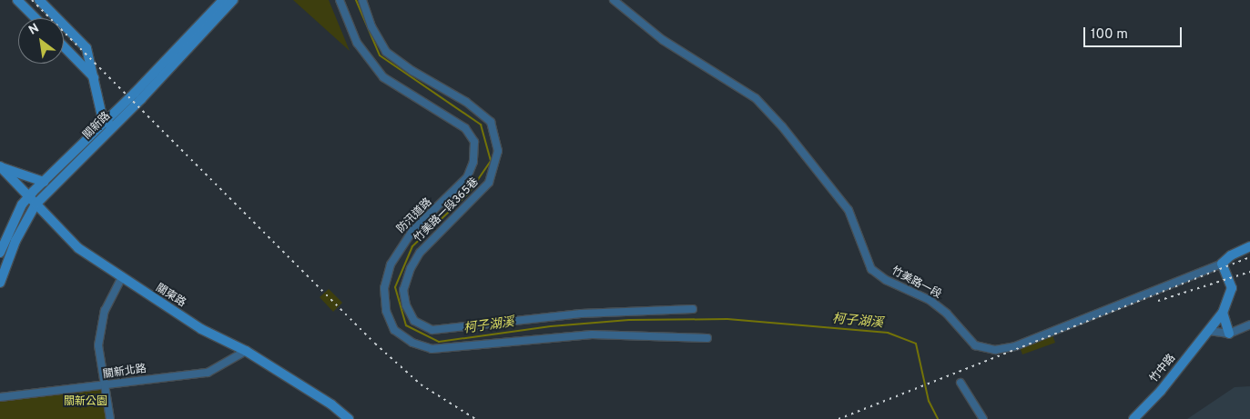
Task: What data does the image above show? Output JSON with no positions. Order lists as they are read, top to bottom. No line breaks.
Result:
{"streets":{"street":["關新路","竹美路一段365巷","防汛道路","竹美路一段","關東路","竹中路","關新北路"]},"crossings":[["關新路","關東路"],["竹美路一段","竹中路"],["關東路","關新北路"]],"water":["柯子湖溪"],"parks":["關新公園"],"scale_bar":"100 m","north":"top left"}
